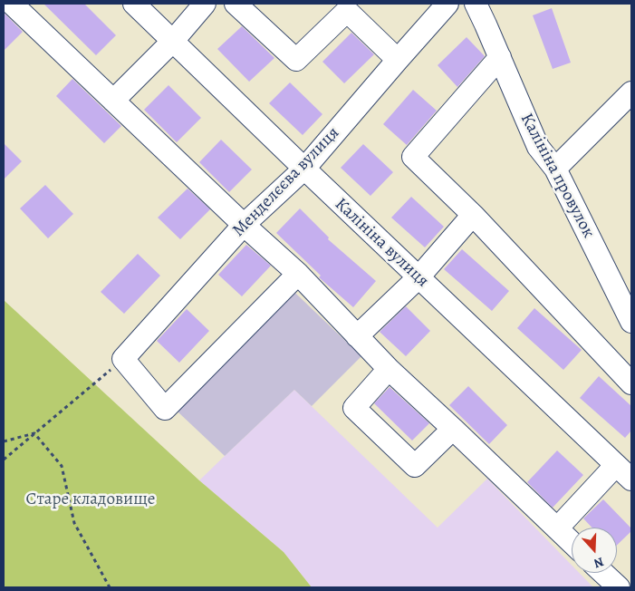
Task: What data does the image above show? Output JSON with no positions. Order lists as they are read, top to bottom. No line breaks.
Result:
{"streets":{"street":["Калініна провулок","Менделєєва вулиця","Калініна вулиця"]},"crossings":[["Менделєєва вулиця","Калініна вулиця"]],"parks":["Старе кладовище"],"north":"bottom"}
